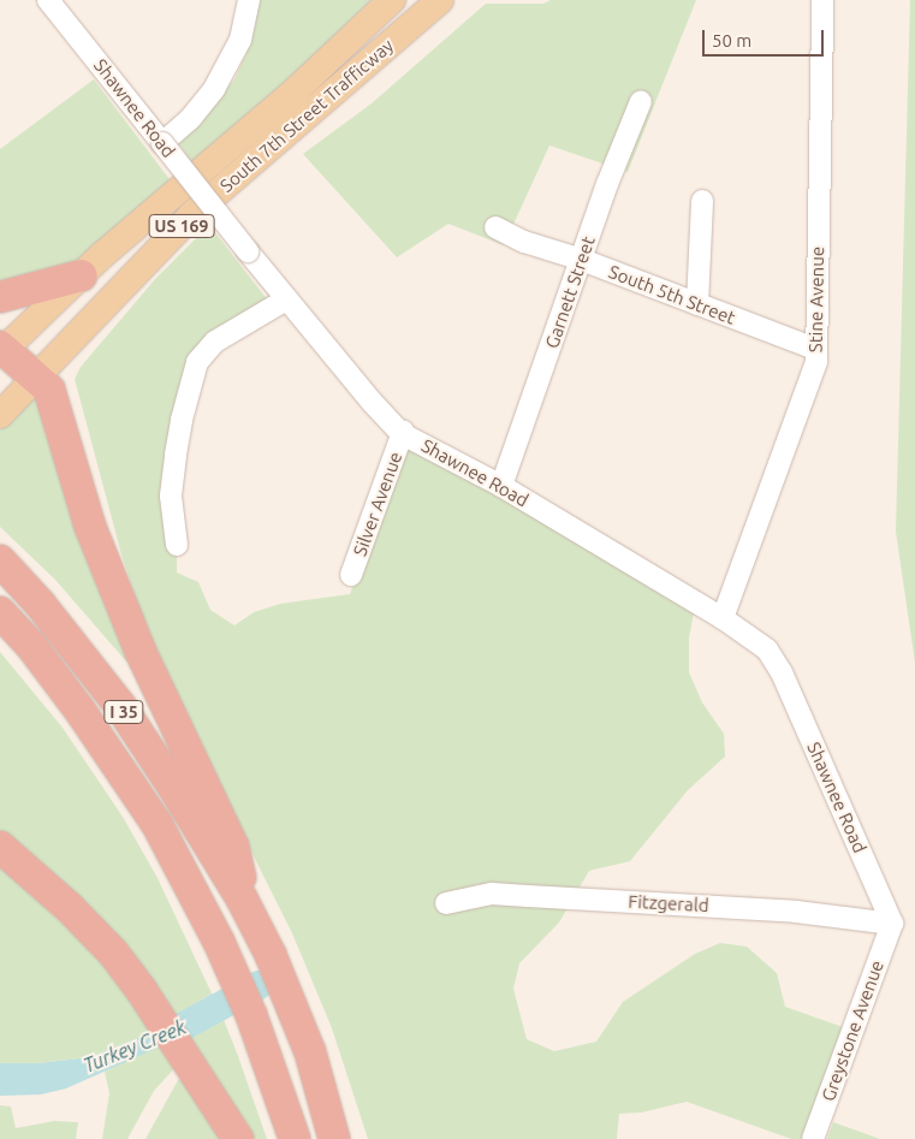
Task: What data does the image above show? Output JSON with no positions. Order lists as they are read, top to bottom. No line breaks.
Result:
{"streets":{"highway":["I 35"],"main road":["South 7th Street Trafficway","US 169"],"street":["Shawnee Road","Garnett Street","South 5th Street","Stine Avenue","Silver Avenue","Fitzgerald","Greystone Avenue"]},"crossings":[["Shawnee Road","Garnett Street"],["Shawnee Road","Stine Avenue"],["Shawnee Road","Silver Avenue"],["Shawnee Road","Fitzgerald"],["Shawnee Road","Greystone Avenue"],["Garnett Street","South 5th Street"],["South 5th Street","Stine Avenue"],["Fitzgerald","Greystone Avenue"]],"water":["Turkey Creek"],"scale_bar":"50 m"}
